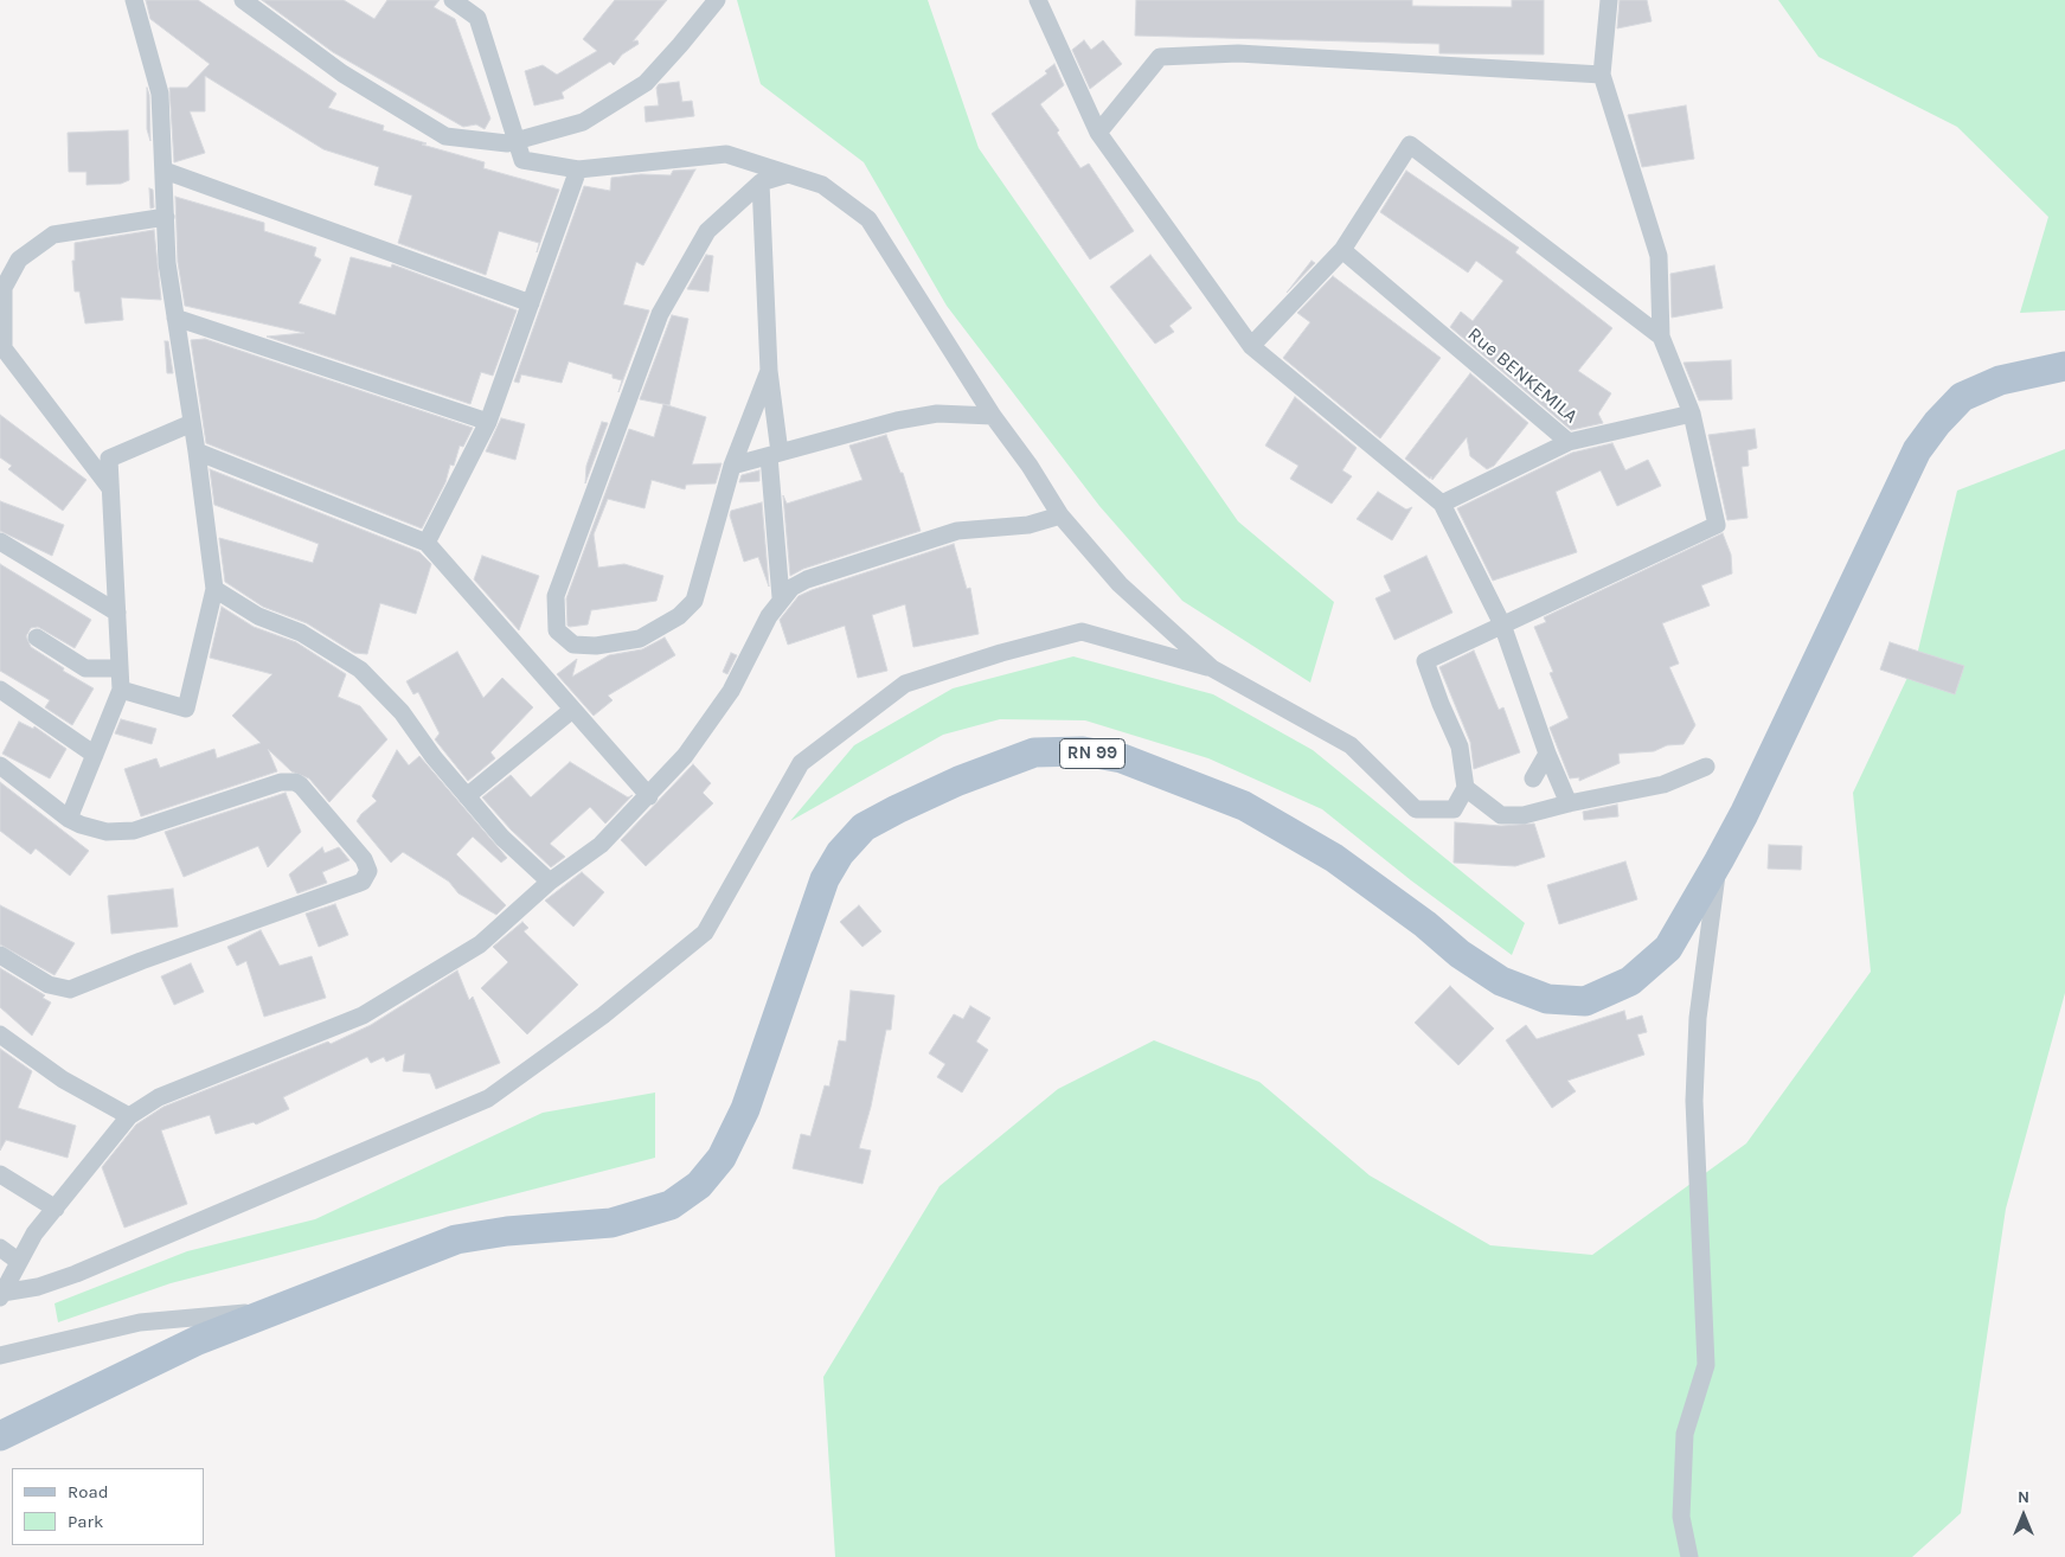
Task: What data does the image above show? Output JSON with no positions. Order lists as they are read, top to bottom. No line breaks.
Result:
{"streets":{"main road":["RN 99"],"street":["Rue BENKEMILA"]},"legend":["Road","Park"],"north":"top"}
